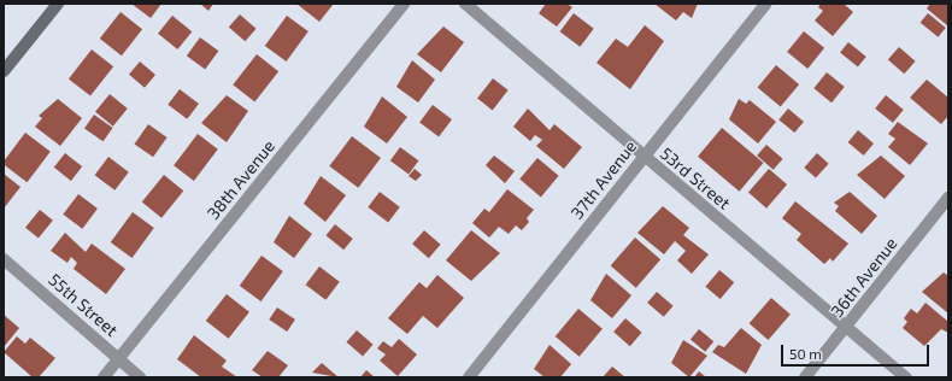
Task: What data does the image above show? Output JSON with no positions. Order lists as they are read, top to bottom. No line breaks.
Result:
{"streets":{"street":["53rd Street","38th Avenue","37th Avenue","36th Avenue","55th Street"]},"crossings":[["53rd Street","37th Avenue"],["53rd Street","36th Avenue"],["38th Avenue","55th Street"]],"scale_bar":"50 m"}
